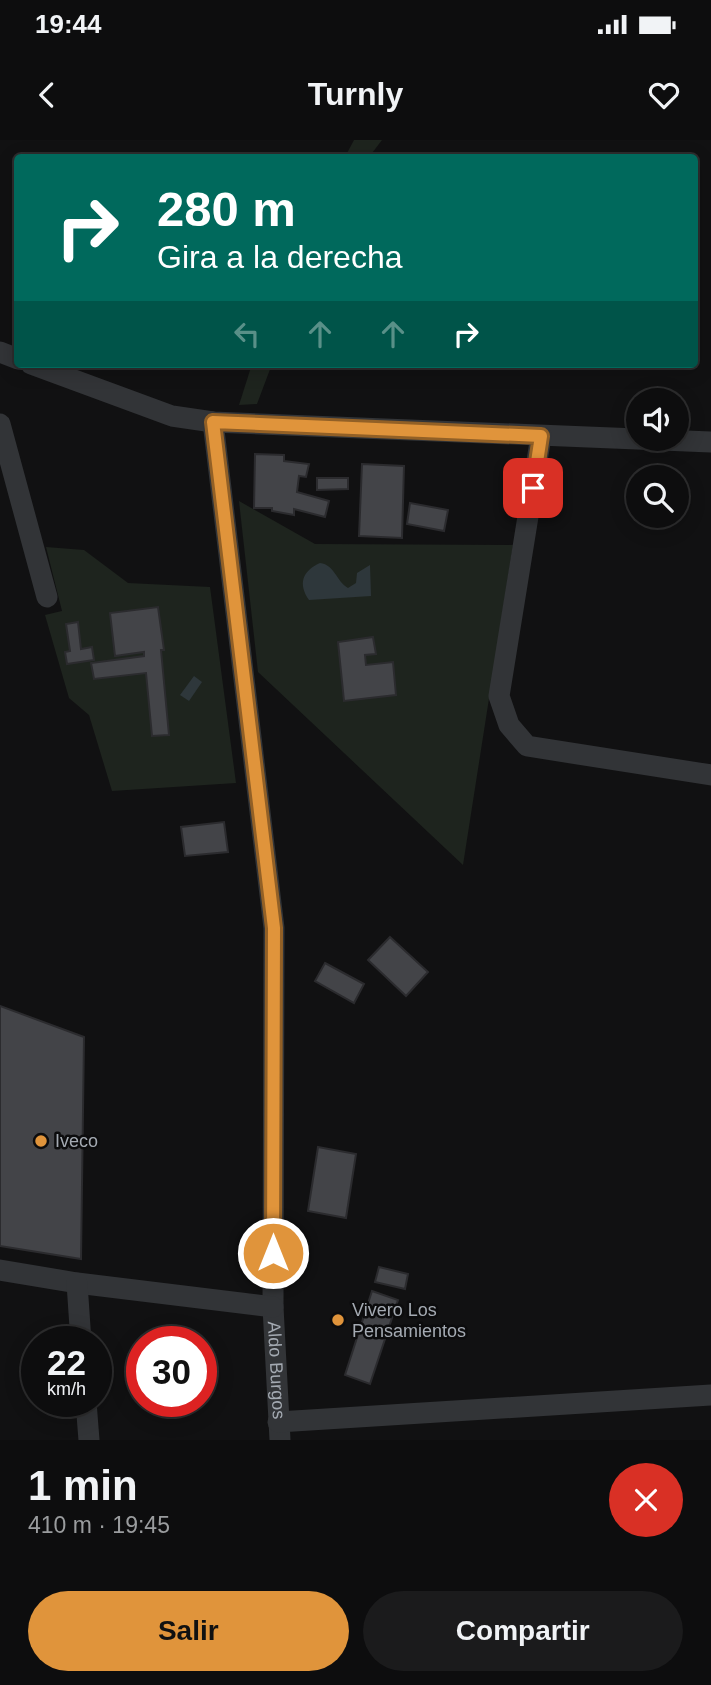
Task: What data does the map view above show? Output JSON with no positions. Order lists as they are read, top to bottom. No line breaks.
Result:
{"streets":{"street":["Aldo Burgos"]},"places":["Iveco","Vivero Los Pensamientos"],"page":{"status":"19:44","header":"Turnly","turn":["280 m","Gira a la derecha"],"speed":"22 km/h","limit":"30","heading":["1 min","410 m · 19:45"],"buttons":["Salir","Compartir"]}}
